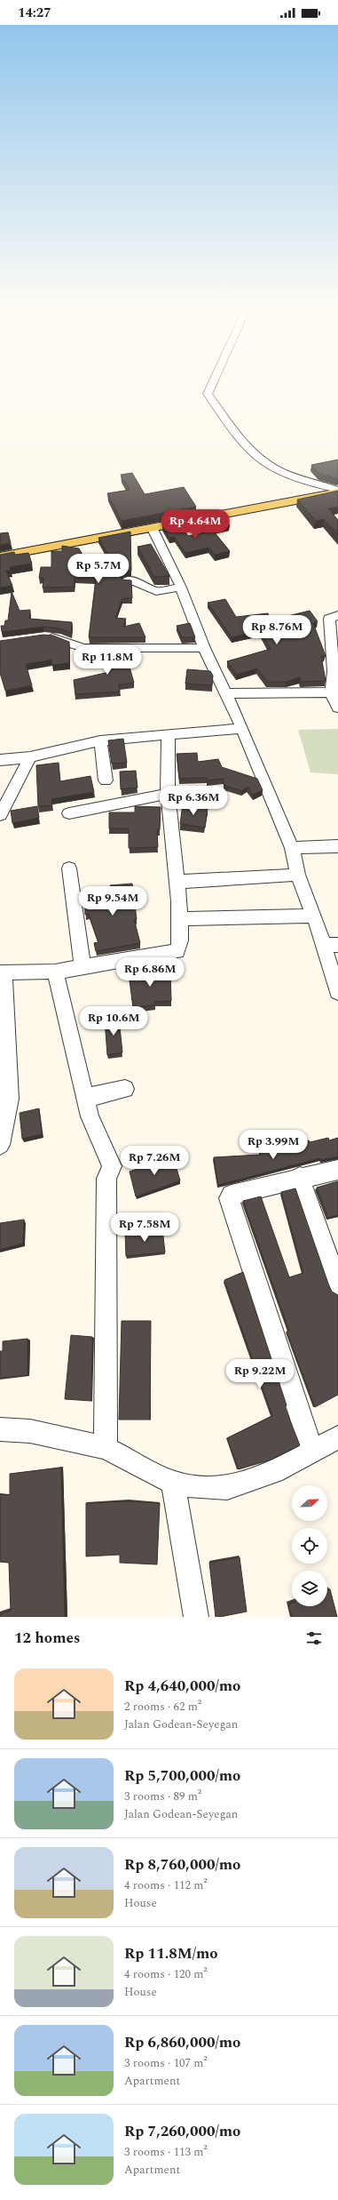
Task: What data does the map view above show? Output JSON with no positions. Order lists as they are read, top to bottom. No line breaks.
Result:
{"north":"right","page":{"status":"14:27","price":["Rp 4.64M","Rp 5.7M","Rp 8.76M","Rp 11.8M","Rp 6.36M","Rp 9.54M","Rp 6.86M","Rp 10.6M","Rp 3.99M","Rp 7.26M","Rp 7.58M","Rp 9.22M"],"heading":"12 homes","list":[{"name":"Rp 4,640,000/mo","note":"2 rooms · 62 m² · Jalan Godean-Seyegan"},{"name":"Rp 5,700,000/mo","note":"3 rooms · 89 m² · Jalan Godean-Seyegan"},{"name":"Rp 8,760,000/mo","note":"4 rooms · 112 m² · House"},{"name":"Rp 11.8M/mo","note":"4 rooms · 120 m² · House"},{"name":"Rp 6,860,000/mo","note":"3 rooms · 107 m² · Apartment"},{"name":"Rp 7,260,000/mo","note":"3 rooms · 113 m² · Apartment"}]}}
